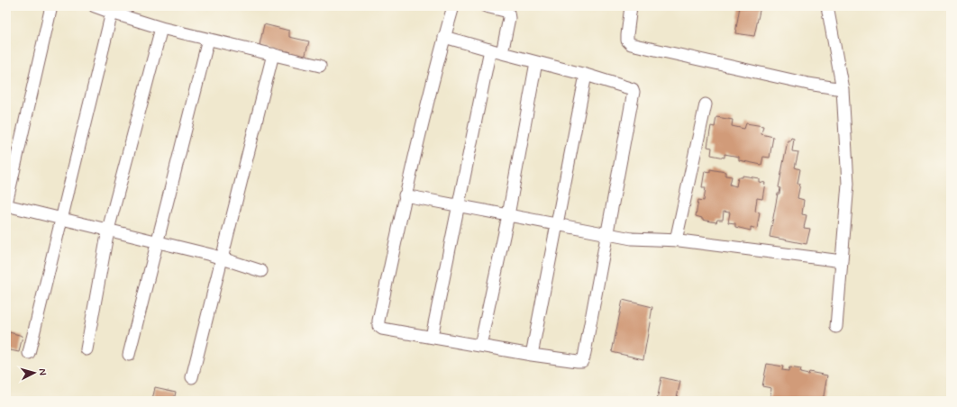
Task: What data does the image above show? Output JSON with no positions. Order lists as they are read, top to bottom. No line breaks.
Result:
{"north":"right"}
